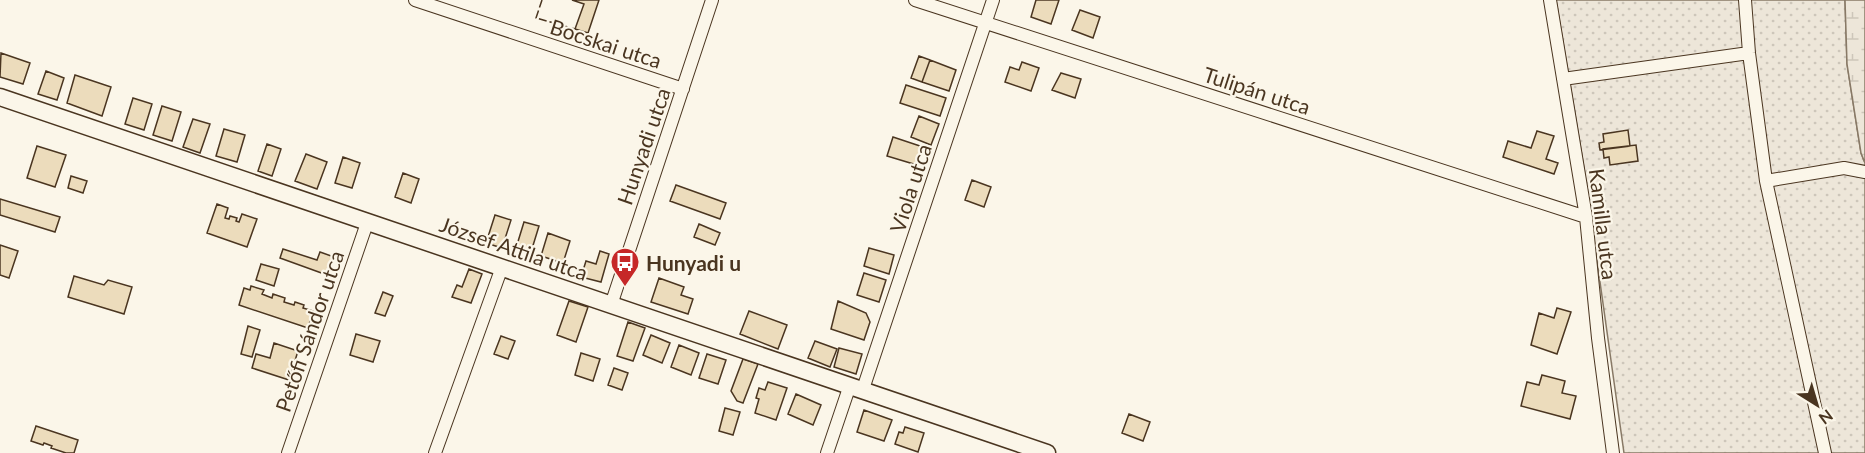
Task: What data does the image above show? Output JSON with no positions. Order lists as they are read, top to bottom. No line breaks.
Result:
{"streets":{"street":["Bocskai utca","Tulipán utca","Hunyadi utca","Viola utca","Kamilla utca","József Attila utca","Petőfi Sándor utca"]},"crossings":[["Bocskai utca","Hunyadi utca"],["Tulipán utca","Viola utca"],["Tulipán utca","Kamilla utca"],["Hunyadi utca","József Attila utca"],["Viola utca","József Attila utca"],["József Attila utca","Petőfi Sándor utca"]],"places":{"bus stop":["Hunyadi u"]},"north":"bottom right"}
